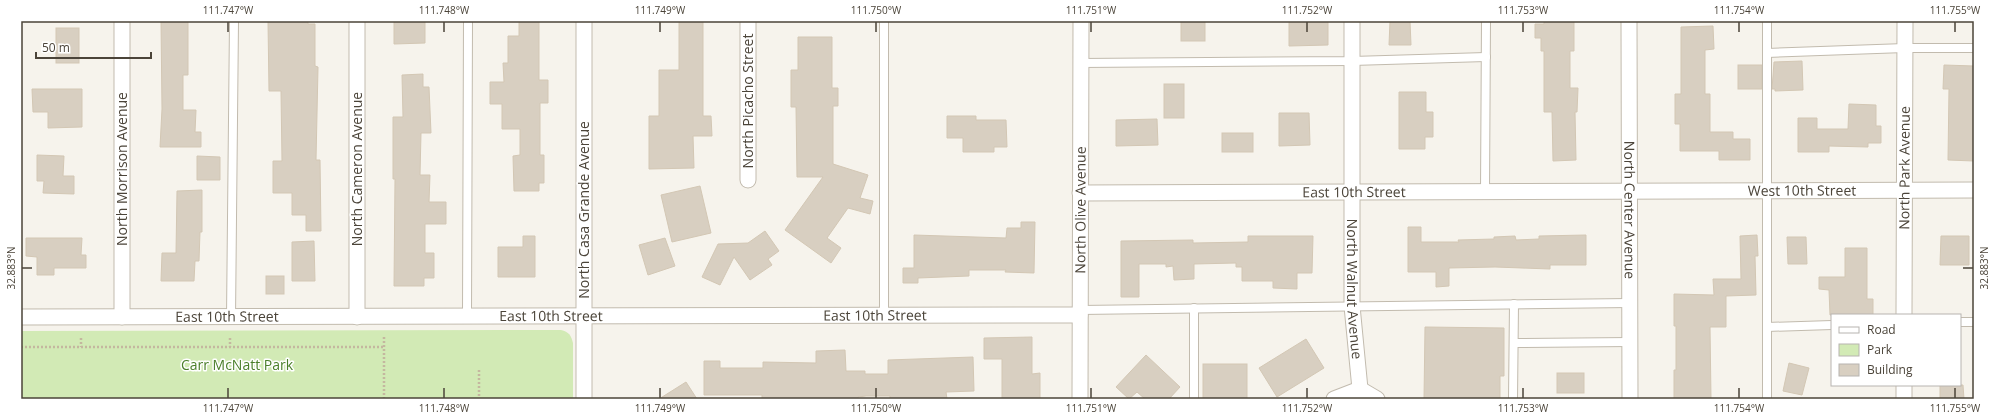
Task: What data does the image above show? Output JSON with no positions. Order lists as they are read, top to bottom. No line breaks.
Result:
{"streets":{"street":["North Picacho Street","North Park Avenue","North Morrison Avenue","North Cameron Avenue","West 10th Street","East 10th Street","North Casa Grande Avenue","North Olive Avenue","North Center Avenue","North Walnut Avenue"]},"crossings":[["North Park Avenue","West 10th Street"],["North Morrison Avenue","East 10th Street"],["North Cameron Avenue","East 10th Street"],["West 10th Street","East 10th Street"],["West 10th Street","North Center Avenue"],["East 10th Street","North Casa Grande Avenue"],["East 10th Street","North Olive Avenue"],["East 10th Street","North Center Avenue"],["East 10th Street","North Walnut Avenue"]],"parks":["Carr McNatt Park"],"legend":["Road","Park","Building"],"scale_bar":"50 m","coordinates":["111.747°W","111.748°W","111.749°W","111.750°W","111.751°W","111.752°W","111.753°W","111.754°W","111.755°W","32.883°N"]}
